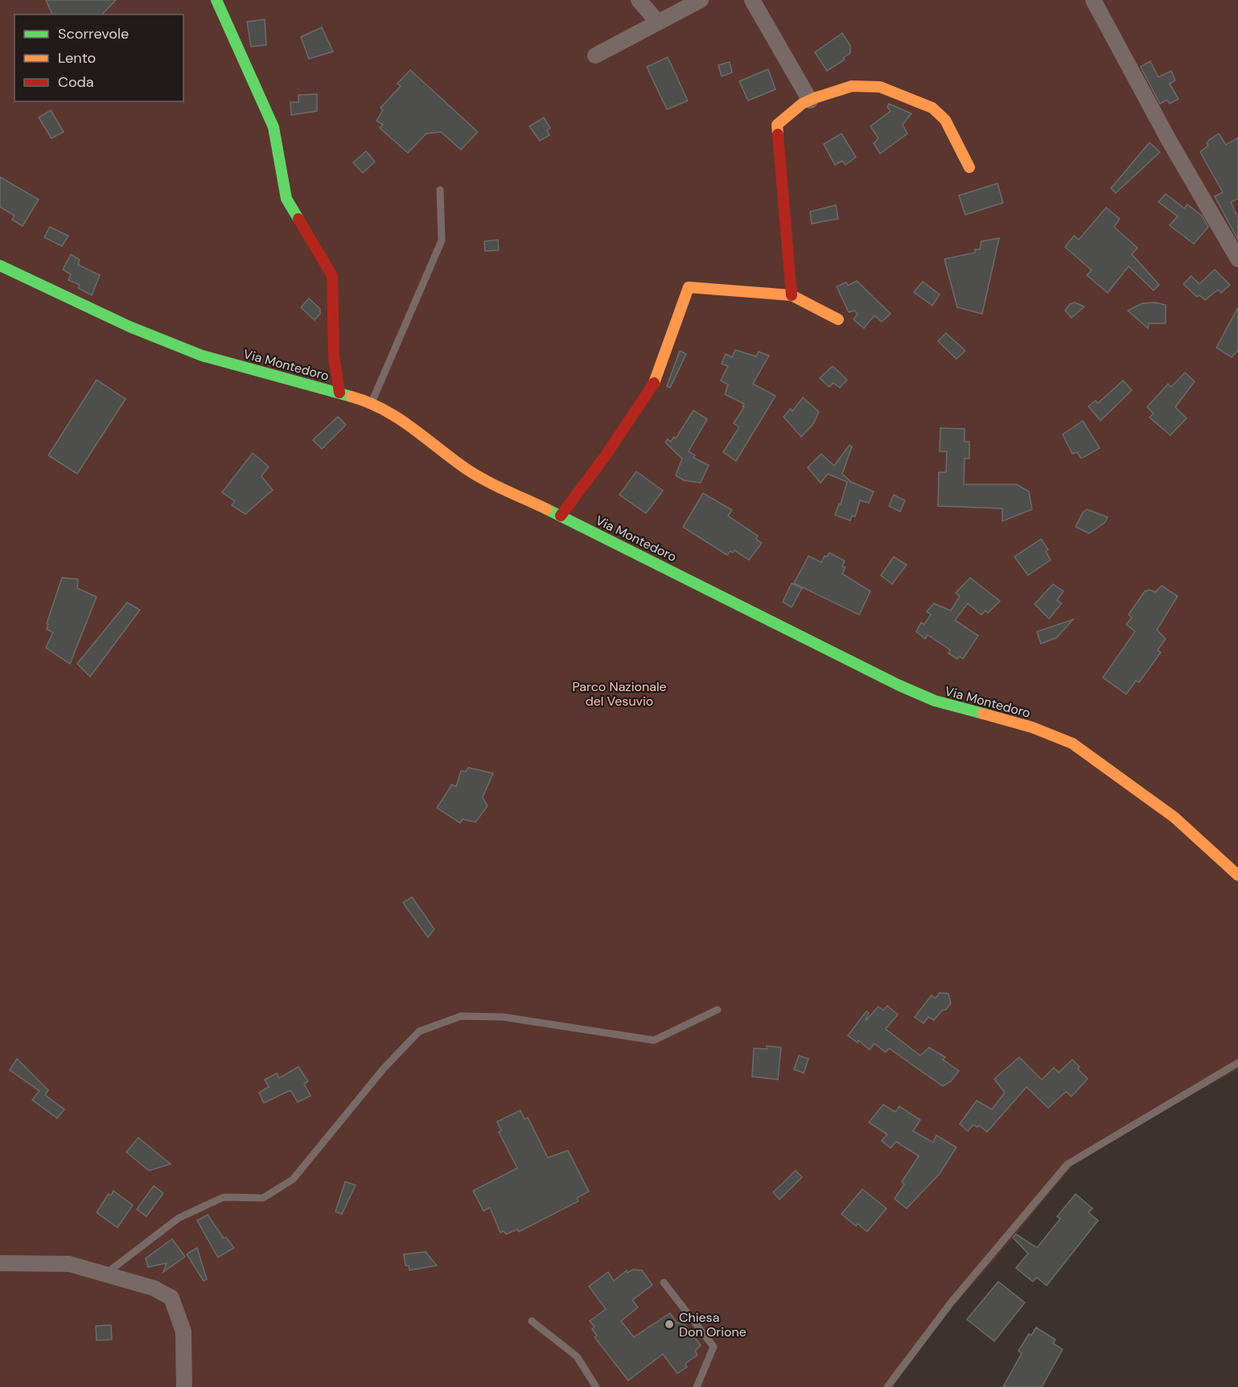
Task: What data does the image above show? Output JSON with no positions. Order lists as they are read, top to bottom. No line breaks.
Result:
{"streets":{"street":["Via Montedoro"]},"parks":["Parco Nazionale del Vesuvio"],"places":["Chiesa Don Orione"],"legend":["Scorrevole","Lento","Coda"]}
